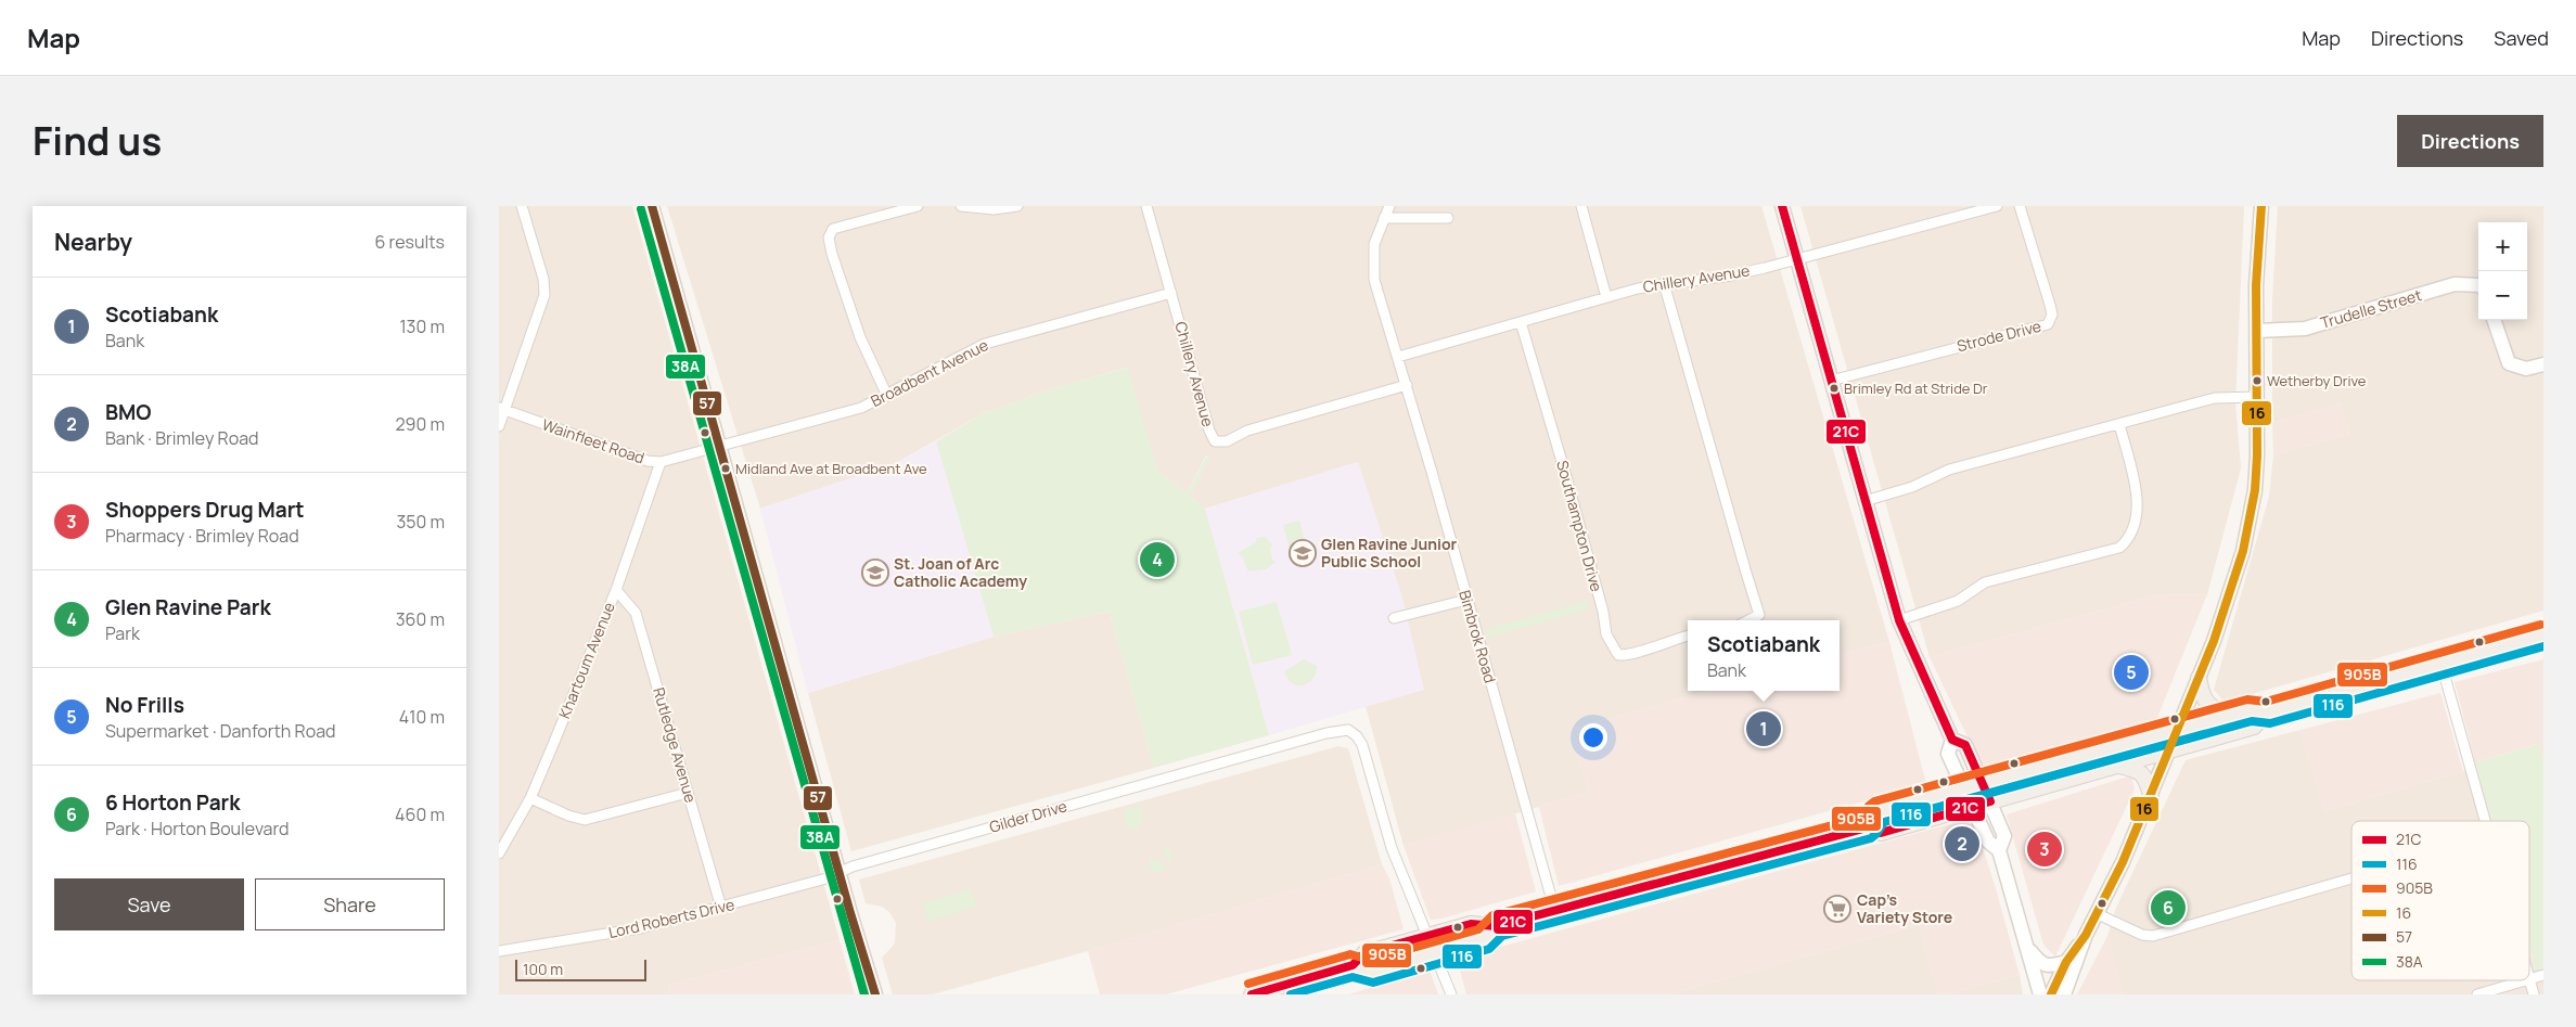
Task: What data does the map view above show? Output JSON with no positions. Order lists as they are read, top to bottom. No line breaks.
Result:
{"streets":{"main road":["Trudelle Street"],"street":["Chillery Avenue","Strode Drive","Broadbent Avenue","Wainfleet Road","Southampton Drive","Bimbrok Road","Khartoum Avenue","Rutledge Avenue","Gilder Drive","Lord Roberts Drive"]},"crossings":[["Chillery Avenue","Broadbent Avenue"],["Chillery Avenue","Southampton Drive"],["Chillery Avenue","Bimbrok Road"],["Broadbent Avenue","Wainfleet Road"],["Wainfleet Road","Khartoum Avenue"],["Khartoum Avenue","Rutledge Avenue"],["Rutledge Avenue","Lord Roberts Drive"],["Gilder Drive","Lord Roberts Drive"]],"places":{"other":["Wetherby Drive","Brimley Rd at Stride Dr","Midland Ave at Broadbent Ave"],"school or university":["Glen Ravine Junior Public School","St. Joan of Arc Catholic Academy"],"supermarket":["Cap’s Variety Store"]},"lines":["transit line 21C","transit line 16","transit line 57","transit line 38A","transit line 905B","transit line 116"],"legend":["21C","116","905B","16","57","38A"],"scale_bar":"100 m","page":{"header":"Map","nav":["Map","Directions","Saved"],"title":"Find us","buttons":["Directions",["Save","Share"]],"heading":["Nearby","6 results"],"map_buttons":["+","−"],"list":[{"mark":"1","name":"Scotiabank","note":"Bank","value":"130 m"},{"mark":"2","name":"BMO","note":"Bank · Brimley Road","value":"290 m"},{"mark":"3","name":"Shoppers Drug Mart","note":"Pharmacy · Brimley Road","value":"350 m"},{"mark":"4","name":"Glen Ravine Park","note":"Park","value":"360 m"},{"mark":"5","name":"No Frills","note":"Supermarket · Danforth Road","value":"410 m"},{"mark":"6","name":"6 Horton Park","note":"Park · Horton Boulevard","value":"460 m"}],"pins":["4","5","1","2","3","6"],"popup":["Scotiabank","Bank"],"scale":"100 m"}}
